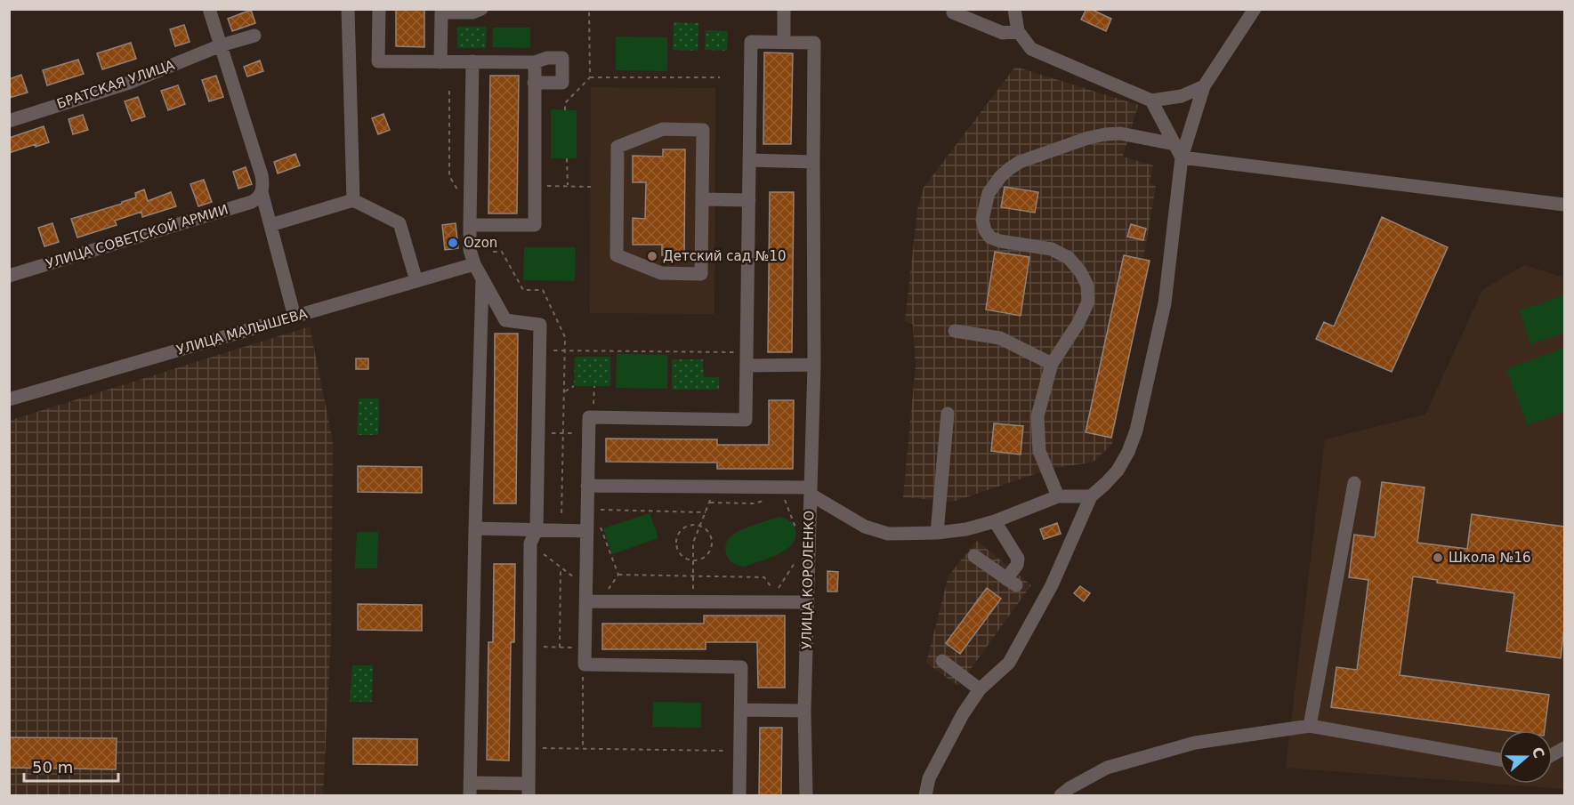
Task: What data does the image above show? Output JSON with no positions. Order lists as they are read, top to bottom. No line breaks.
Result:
{"streets":{"street":["БРАТСКАЯ УЛИЦА","УЛИЦА СОВЕТСКОЙ АРМИИ","УЛИЦА МАЛЫШЕВА","УЛИЦА КОРОЛЕНКО"]},"places":["Ozon","Детский сад №10","Школа №16"],"scale_bar":"50 m","north":"right"}
